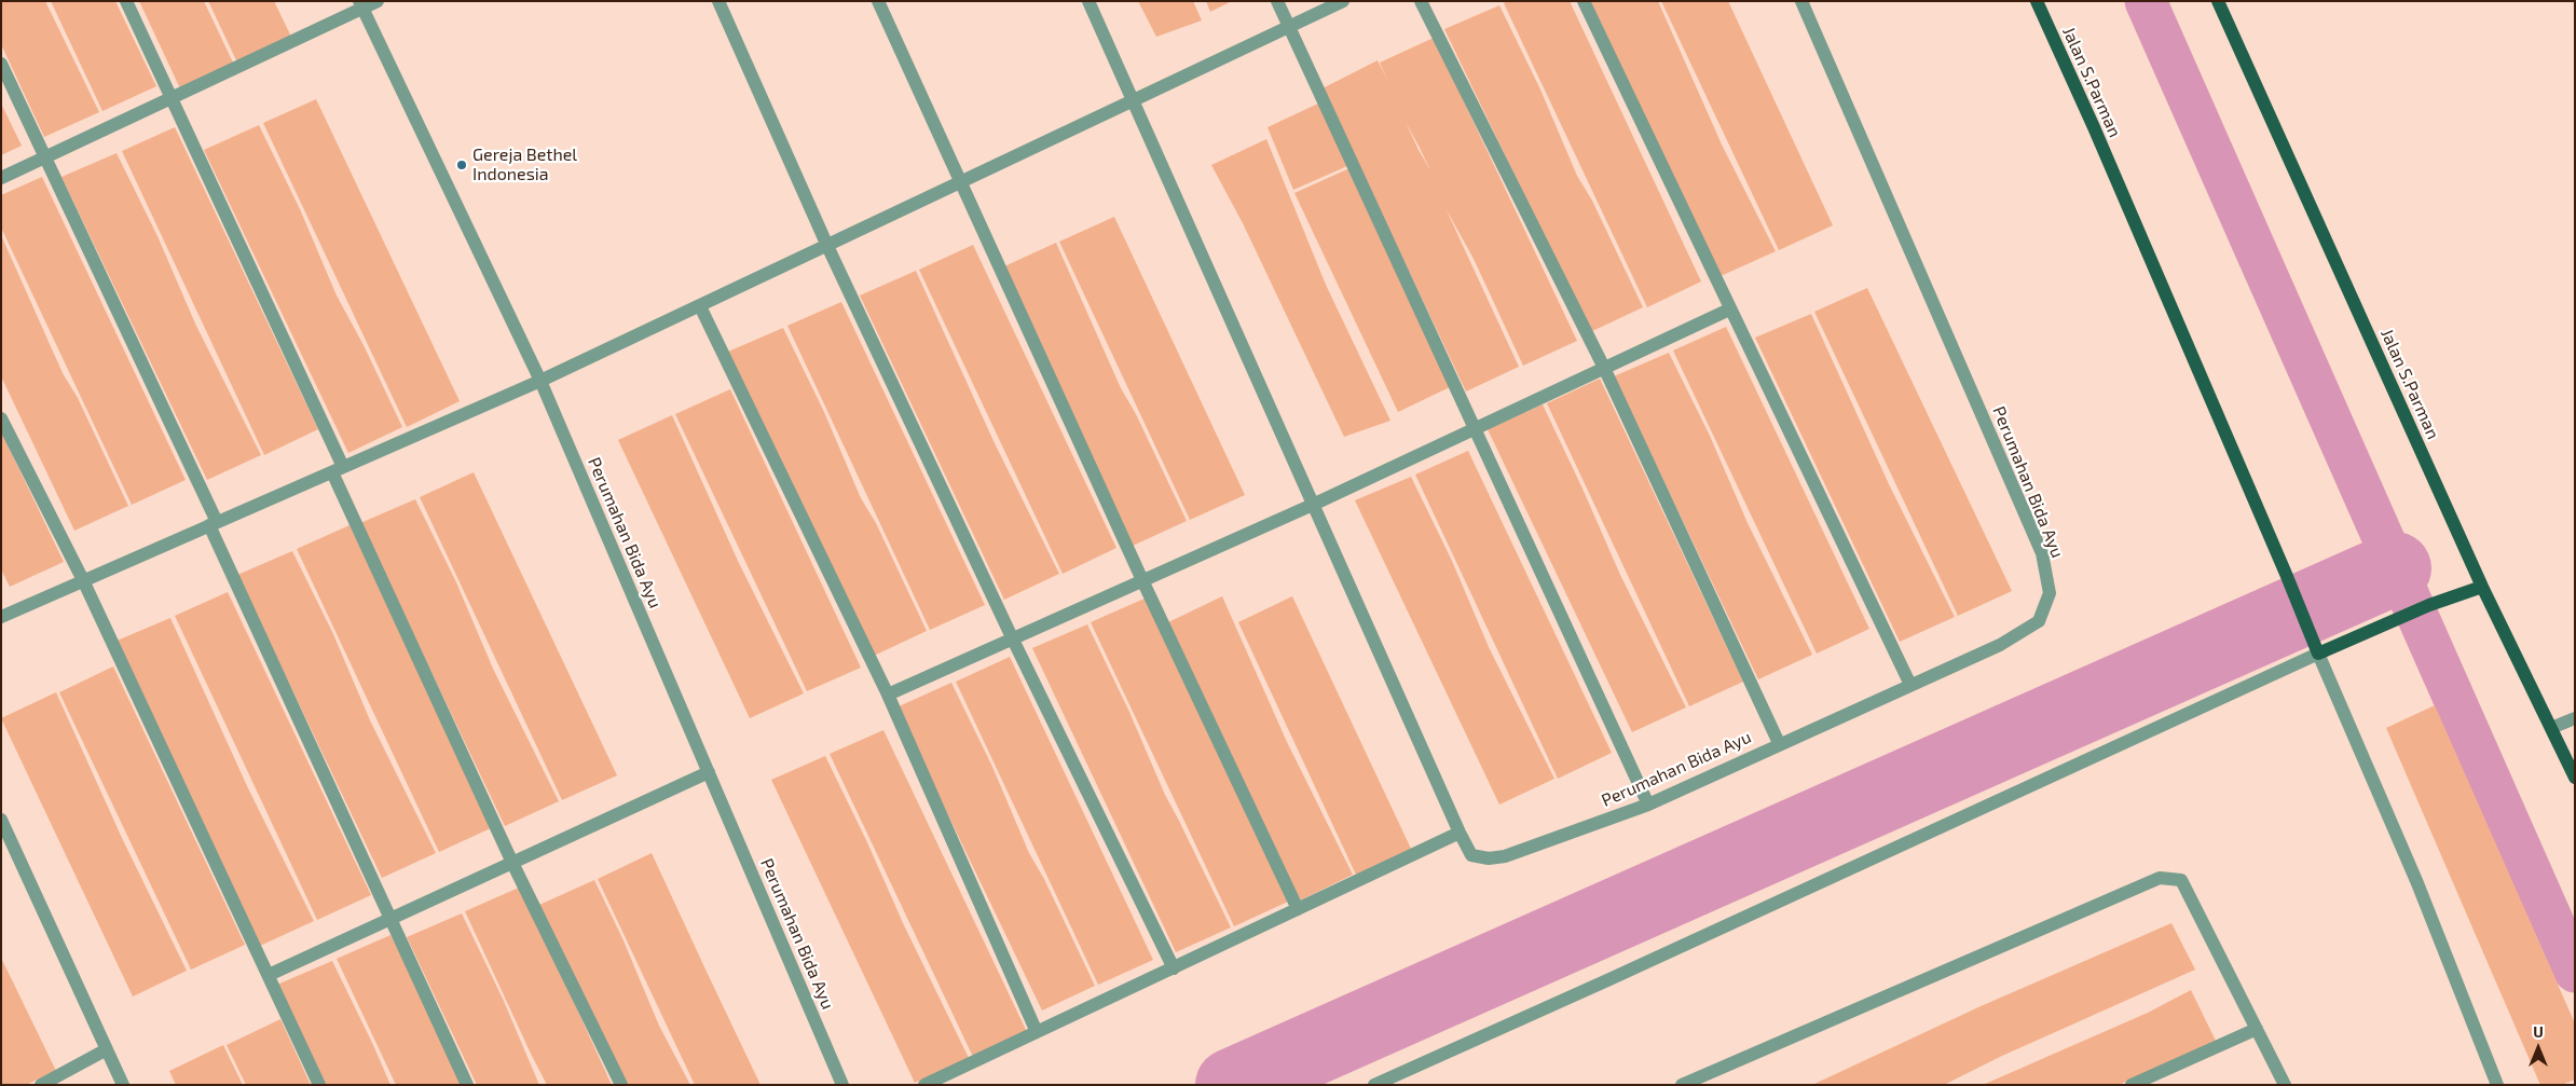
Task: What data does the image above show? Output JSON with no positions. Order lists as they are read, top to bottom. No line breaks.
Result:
{"streets":{"main road":["Jalan S.Parman"],"street":["Perumahan Bida Ayu"]},"places":["Gereja Bethel Indonesia"],"north":"top"}
